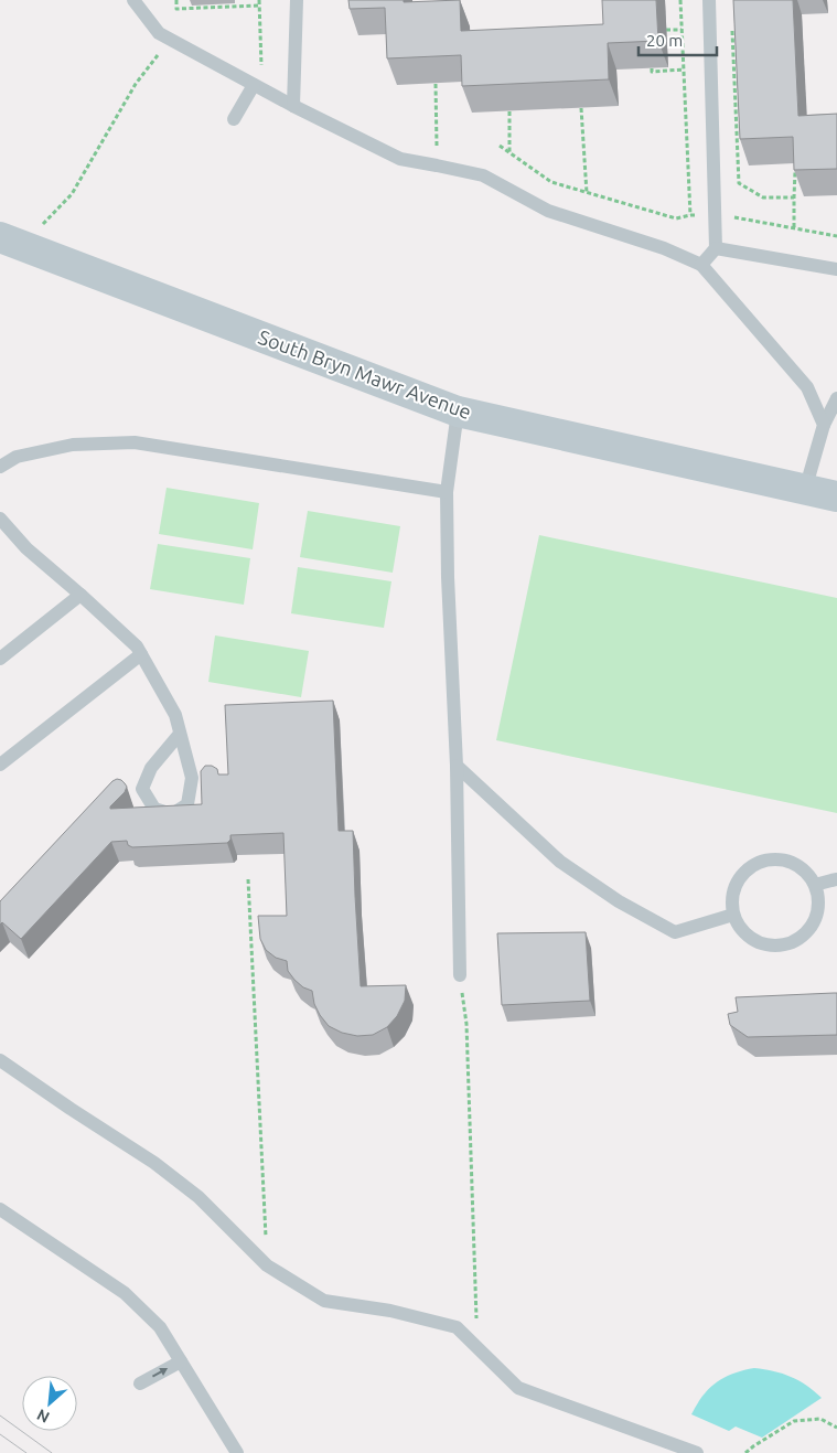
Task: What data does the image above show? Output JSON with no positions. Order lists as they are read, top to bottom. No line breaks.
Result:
{"streets":{"main road":["South Bryn Mawr Avenue"]},"scale_bar":"20 m","north":"bottom left"}
